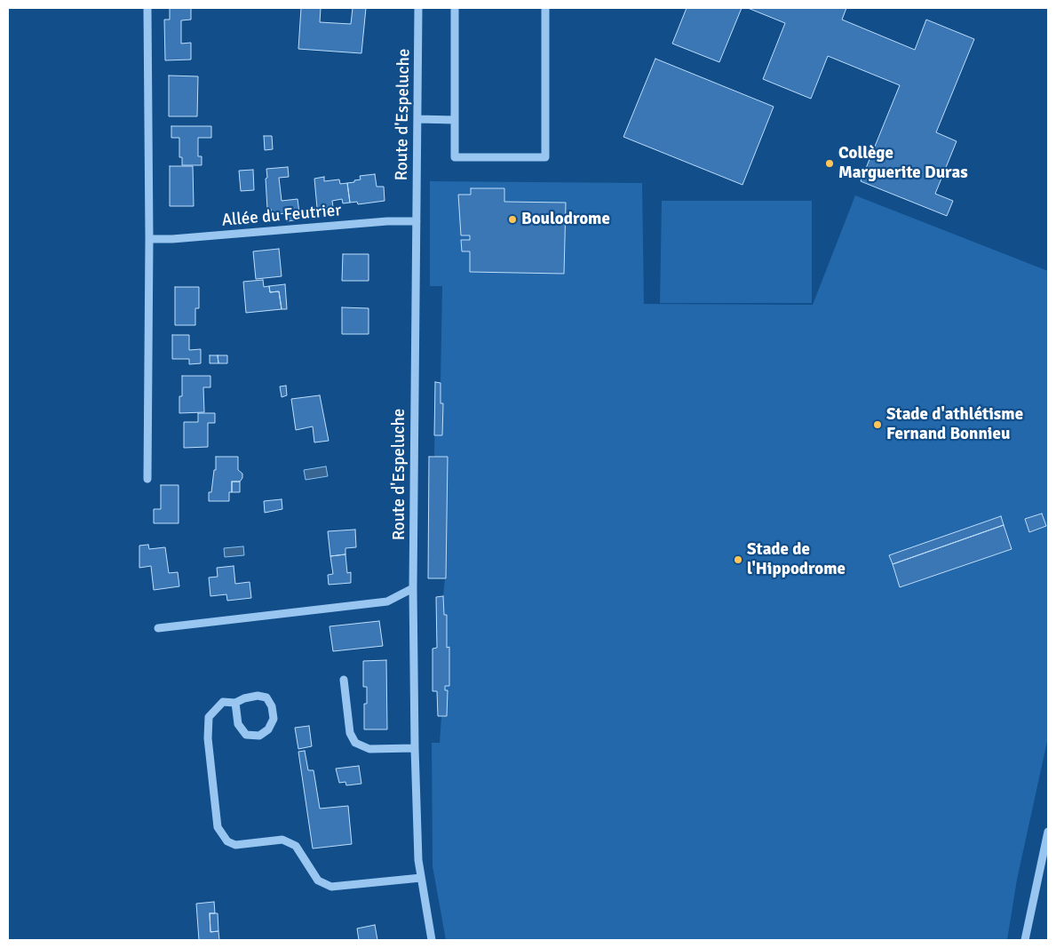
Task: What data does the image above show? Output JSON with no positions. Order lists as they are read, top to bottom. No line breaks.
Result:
{"streets":{"street":["Route d'Espeluche","Allée du Feutrier"]},"crossings":[["Route d'Espeluche","Allée du Feutrier"]],"places":["Collège Marguerite Duras","Boulodrome","Stade d'athlétisme Fernand Bonnieu","Stade de l'Hippodrome"]}
